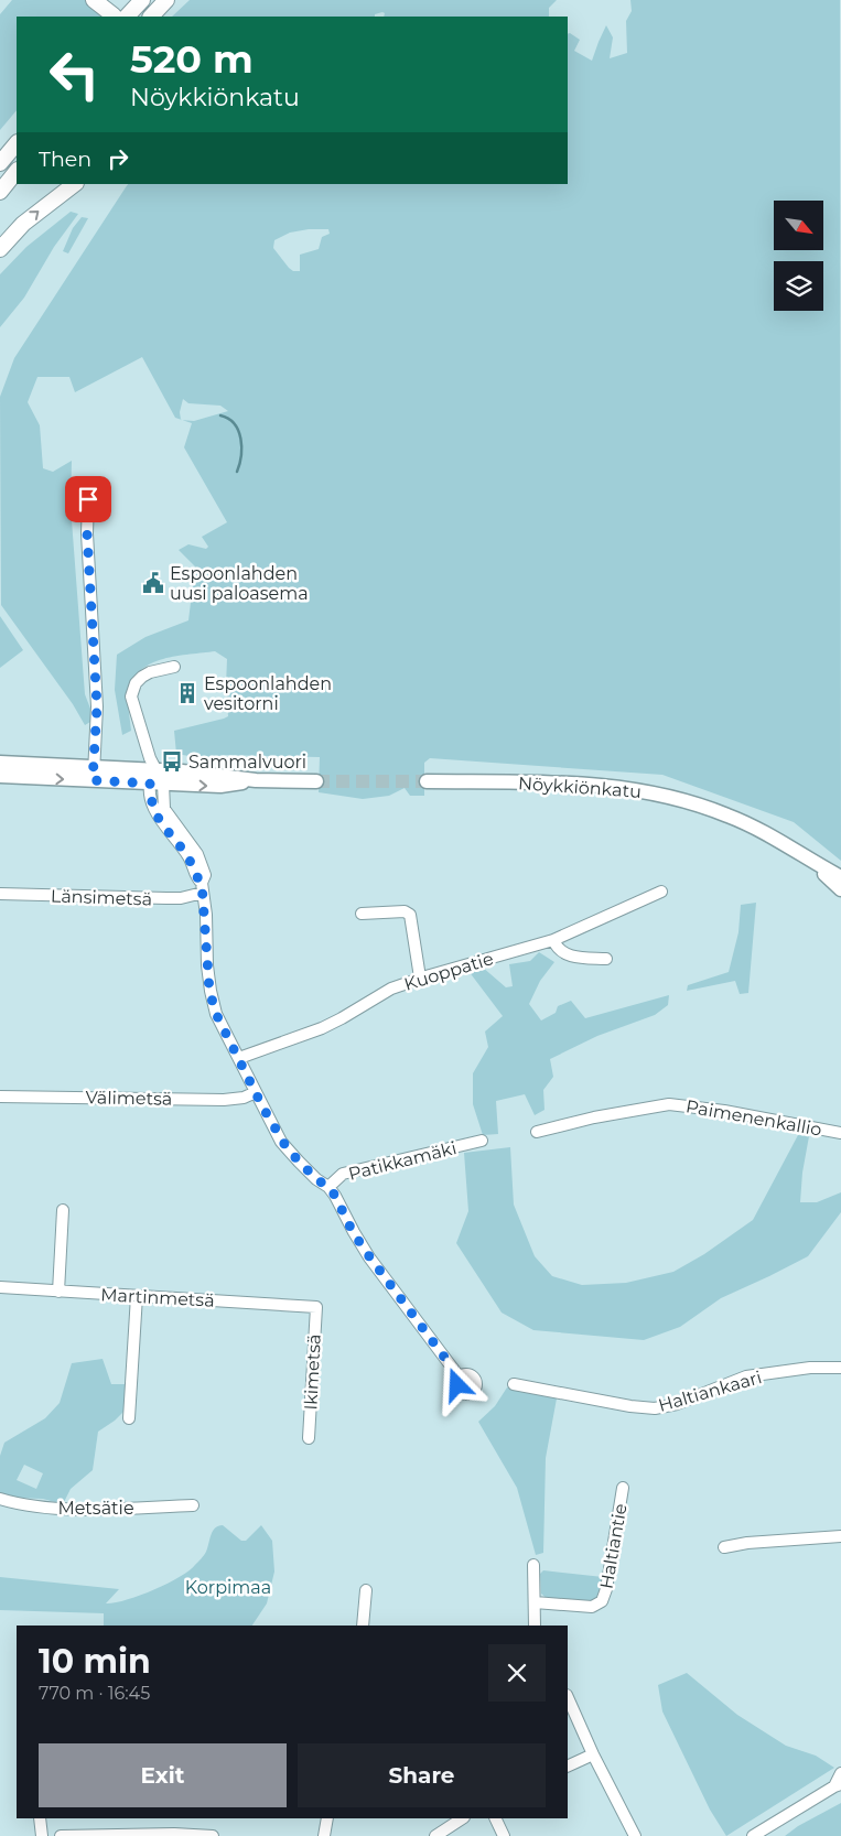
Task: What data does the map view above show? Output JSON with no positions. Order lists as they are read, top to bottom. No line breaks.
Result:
{"streets":{"main road":["Nöykkiönkatu"],"street":["Länsimetsä","Kuoppatie","Välimetsä","Paimenenkallio","Patikkamäki","Martinmetsä","Ikimetsä","Haltiankaari","Metsätie","Haltiantie"]},"crossings":[["Martinmetsä","Ikimetsä"]],"parks":["Korpimaa"],"places":{"public building":["Espoonlahden uusi paloasema"],"building":["Espoonlahden vesitorni"],"bus stop":["Sammalvuori"]},"north":"bottom right","page":{"turn":["520 m","Nöykkiönkatu"],"then":"Then","heading":["10 min","770 m · 16:45"],"buttons":["Exit","Share"]}}
